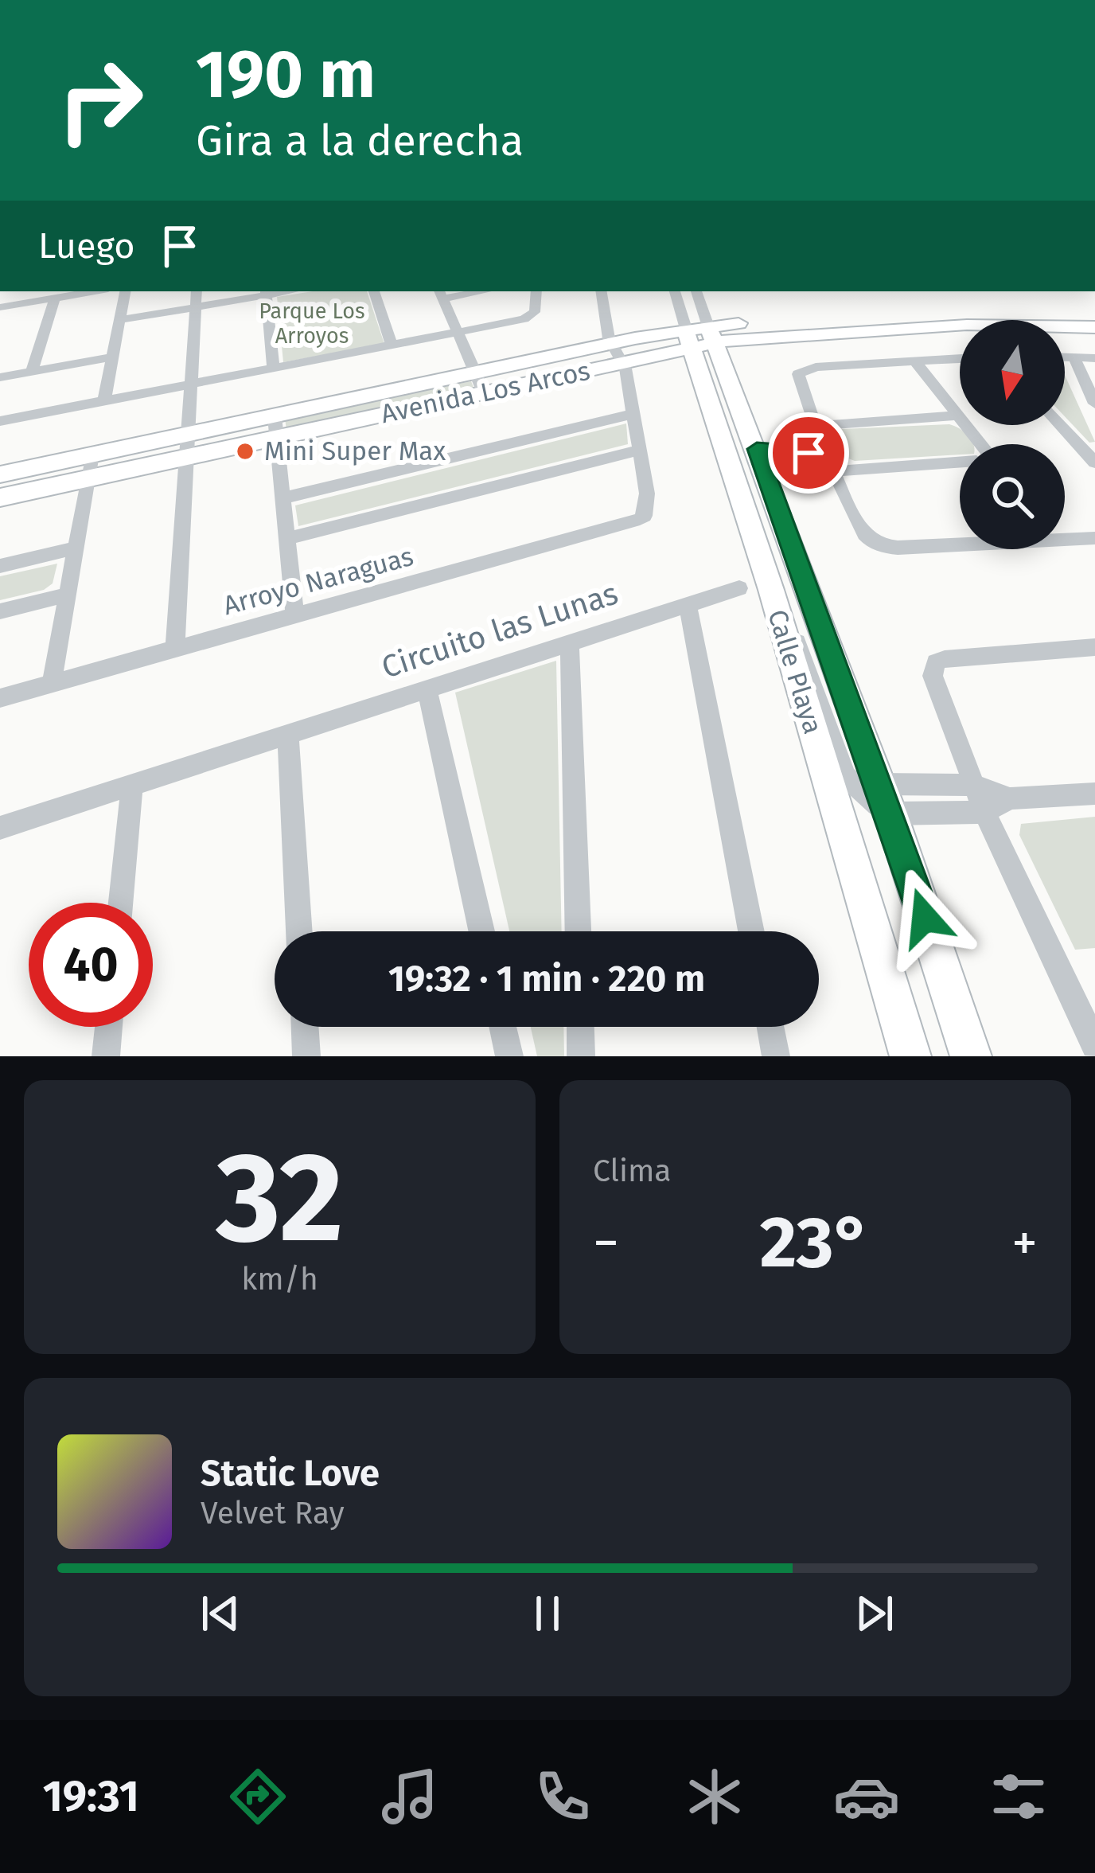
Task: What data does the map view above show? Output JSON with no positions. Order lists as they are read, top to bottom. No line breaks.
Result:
{"streets":{"street":["Avenida Los Arcos","Arroyo Naraguas","Circuito las Lunas","Calle Playa"]},"crossings":[["Avenida Los Arcos","Calle Playa"]],"parks":["Parque Los Arroyos"],"places":["Mini Super Max"],"north":"bottom","page":{"turn":["190 m","Gira a la derecha"],"then":"Luego","limit":"40","trip":"19:32 · 1 min · 220 m","tile":[["32","km/h"],"Clima"],"heat":["−","23°","+"],"song":["Static Love","Velvet Ray"],"tabs":"19:31"}}
